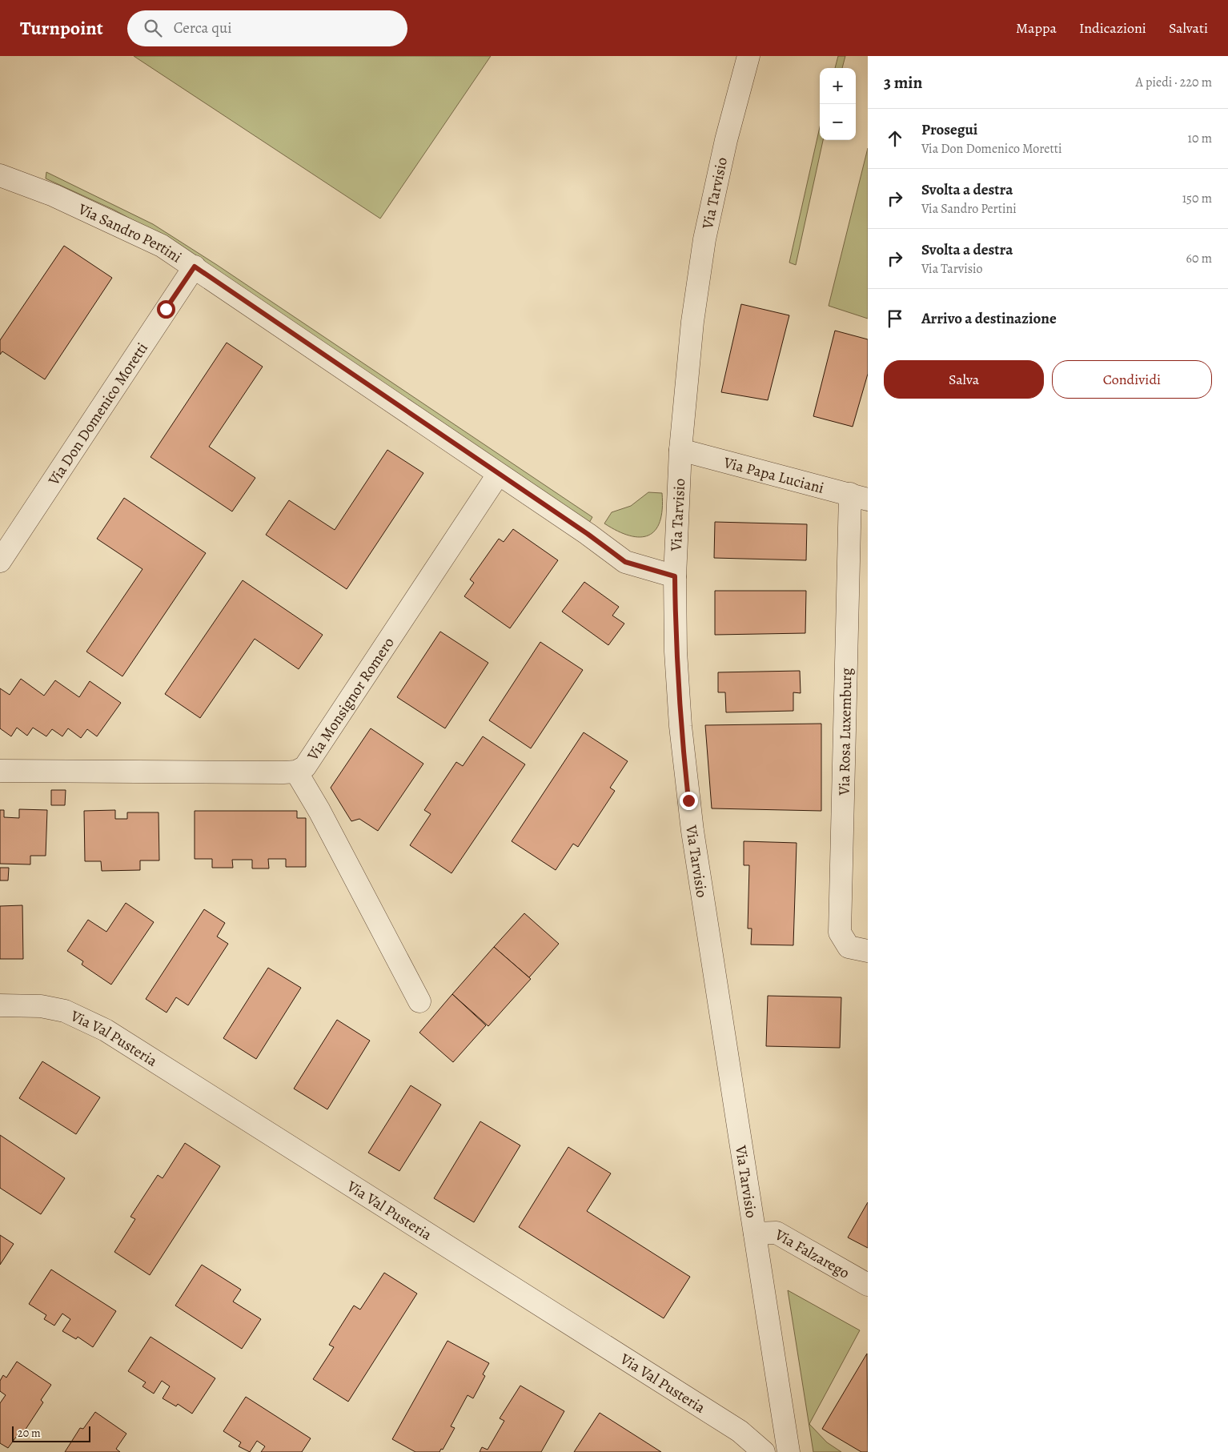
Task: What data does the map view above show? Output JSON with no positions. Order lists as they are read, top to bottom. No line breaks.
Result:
{"streets":{"street":["Via Tarvisio","Via Sandro Pertini","Via Don Domenico Moretti","Via Papa Luciani","Via Monsignor Romero","Via Rosa Luxemburg","Via Val Pusteria","Via Falzarego"]},"crossings":[["Via Tarvisio","Via Sandro Pertini"],["Via Tarvisio","Via Papa Luciani"],["Via Tarvisio","Via Falzarego"],["Via Sandro Pertini","Via Don Domenico Moretti"],["Via Sandro Pertini","Via Monsignor Romero"],["Via Papa Luciani","Via Rosa Luxemburg"]],"scale_bar":"20 m","page":{"header":"Turnpoint","search":"Cerca qui","nav":["Mappa","Indicazioni","Salvati"],"heading":["3 min","A piedi · 220 m"],"map_buttons":["+","−"],"list":[["Prosegui","Via Don Domenico Moretti","10 m"],["Svolta a destra","Via Sandro Pertini","150 m"],["Svolta a destra","Via Tarvisio","60 m"],"Arrivo a destinazione"],"buttons":["Salva","Condividi"],"scale":"20 m"}}
